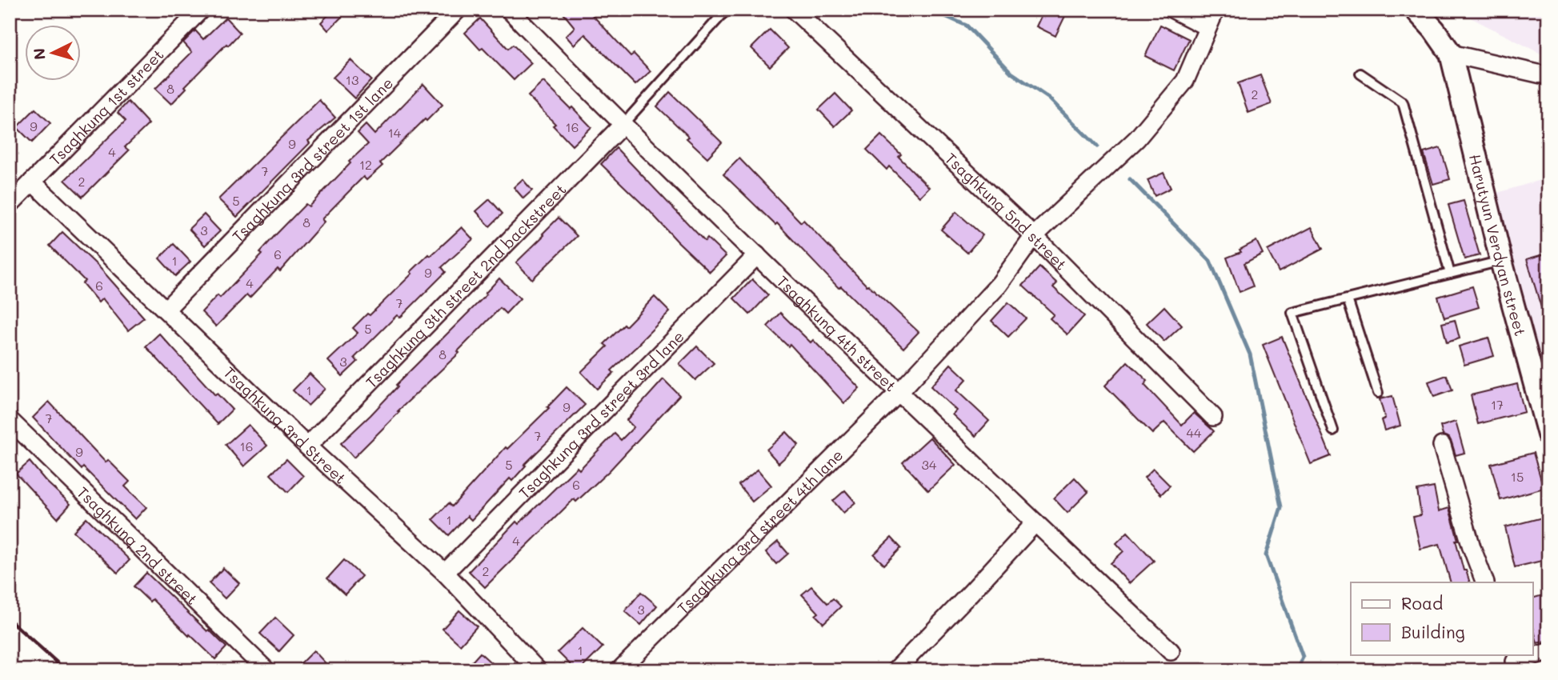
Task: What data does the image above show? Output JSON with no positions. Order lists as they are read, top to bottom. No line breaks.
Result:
{"streets":{"street":["Tsaghkunq 1st street","Tsaghkunq 3rd street 1st lane","Tsaghkunq 5nd street","Harutyun Verdyan street","Tsaghkunq 3th street 2nd backstreet","Tsaghkunq 4th street","Tsaghkunq 3rd street 3rd lane","Tsaghkunq 3rd Street","Tsaghkunq 3rd street 4th lane","Tsaghkunq 2nd street"]},"crossings":[["Tsaghkunq 1st street","Tsaghkunq 3rd Street"],["Tsaghkunq 3rd street 1st lane","Tsaghkunq 3rd Street"],["Tsaghkunq 5nd street","Tsaghkunq 3rd street 4th lane"],["Tsaghkunq 3th street 2nd backstreet","Tsaghkunq 4th street"],["Tsaghkunq 3th street 2nd backstreet","Tsaghkunq 3rd Street"],["Tsaghkunq 4th street","Tsaghkunq 3rd street 3rd lane"],["Tsaghkunq 4th street","Tsaghkunq 3rd street 4th lane"],["Tsaghkunq 3rd street 3rd lane","Tsaghkunq 3rd Street"]],"house_numbers":["13","8","2","9","16","14","9","4","12","7","2","5","8","3","6","1","9","4","6","7","5","8","3","1","17","9","7","44","7","16","9","5","34","15","6","1","4","2","3","1"],"legend":["Road","Building"],"north":"left"}
